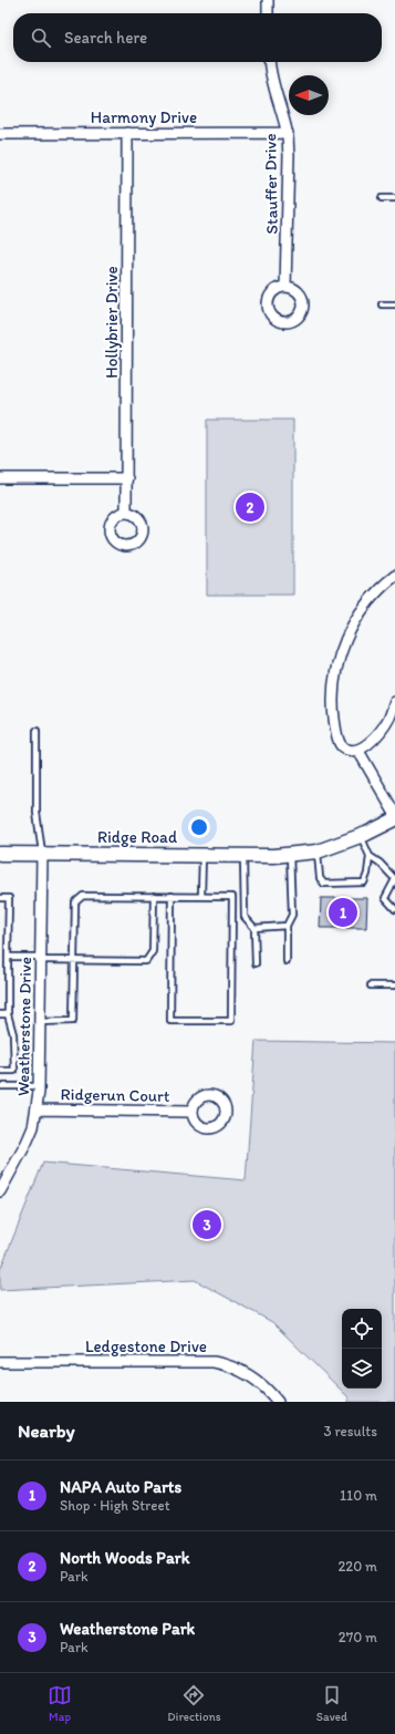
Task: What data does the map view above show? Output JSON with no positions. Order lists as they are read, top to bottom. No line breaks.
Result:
{"streets":{"main road":["Ridge Road"],"street":["Harmony Drive","Stauffer Drive","Hollybrier Drive","Weatherstone Drive","Ridgerun Court","Ledgestone Drive"]},"crossings":[["Harmony Drive","Stauffer Drive"],["Harmony Drive","Hollybrier Drive"],["Ridge Road","Weatherstone Drive"],["Weatherstone Drive","Ridgerun Court"]],"north":"left","page":{"search":"Search here","pins":["2","1","3"],"heading":["Nearby","3 results"],"list":[{"mark":"1","name":"NAPA Auto Parts","note":"Shop · High Street","value":"110 m"},{"mark":"2","name":"North Woods Park","note":"Park","value":"220 m"},{"mark":"3","name":"Weatherstone Park","note":"Park","value":"270 m"}],"nav":["Map","Directions","Saved"]}}
